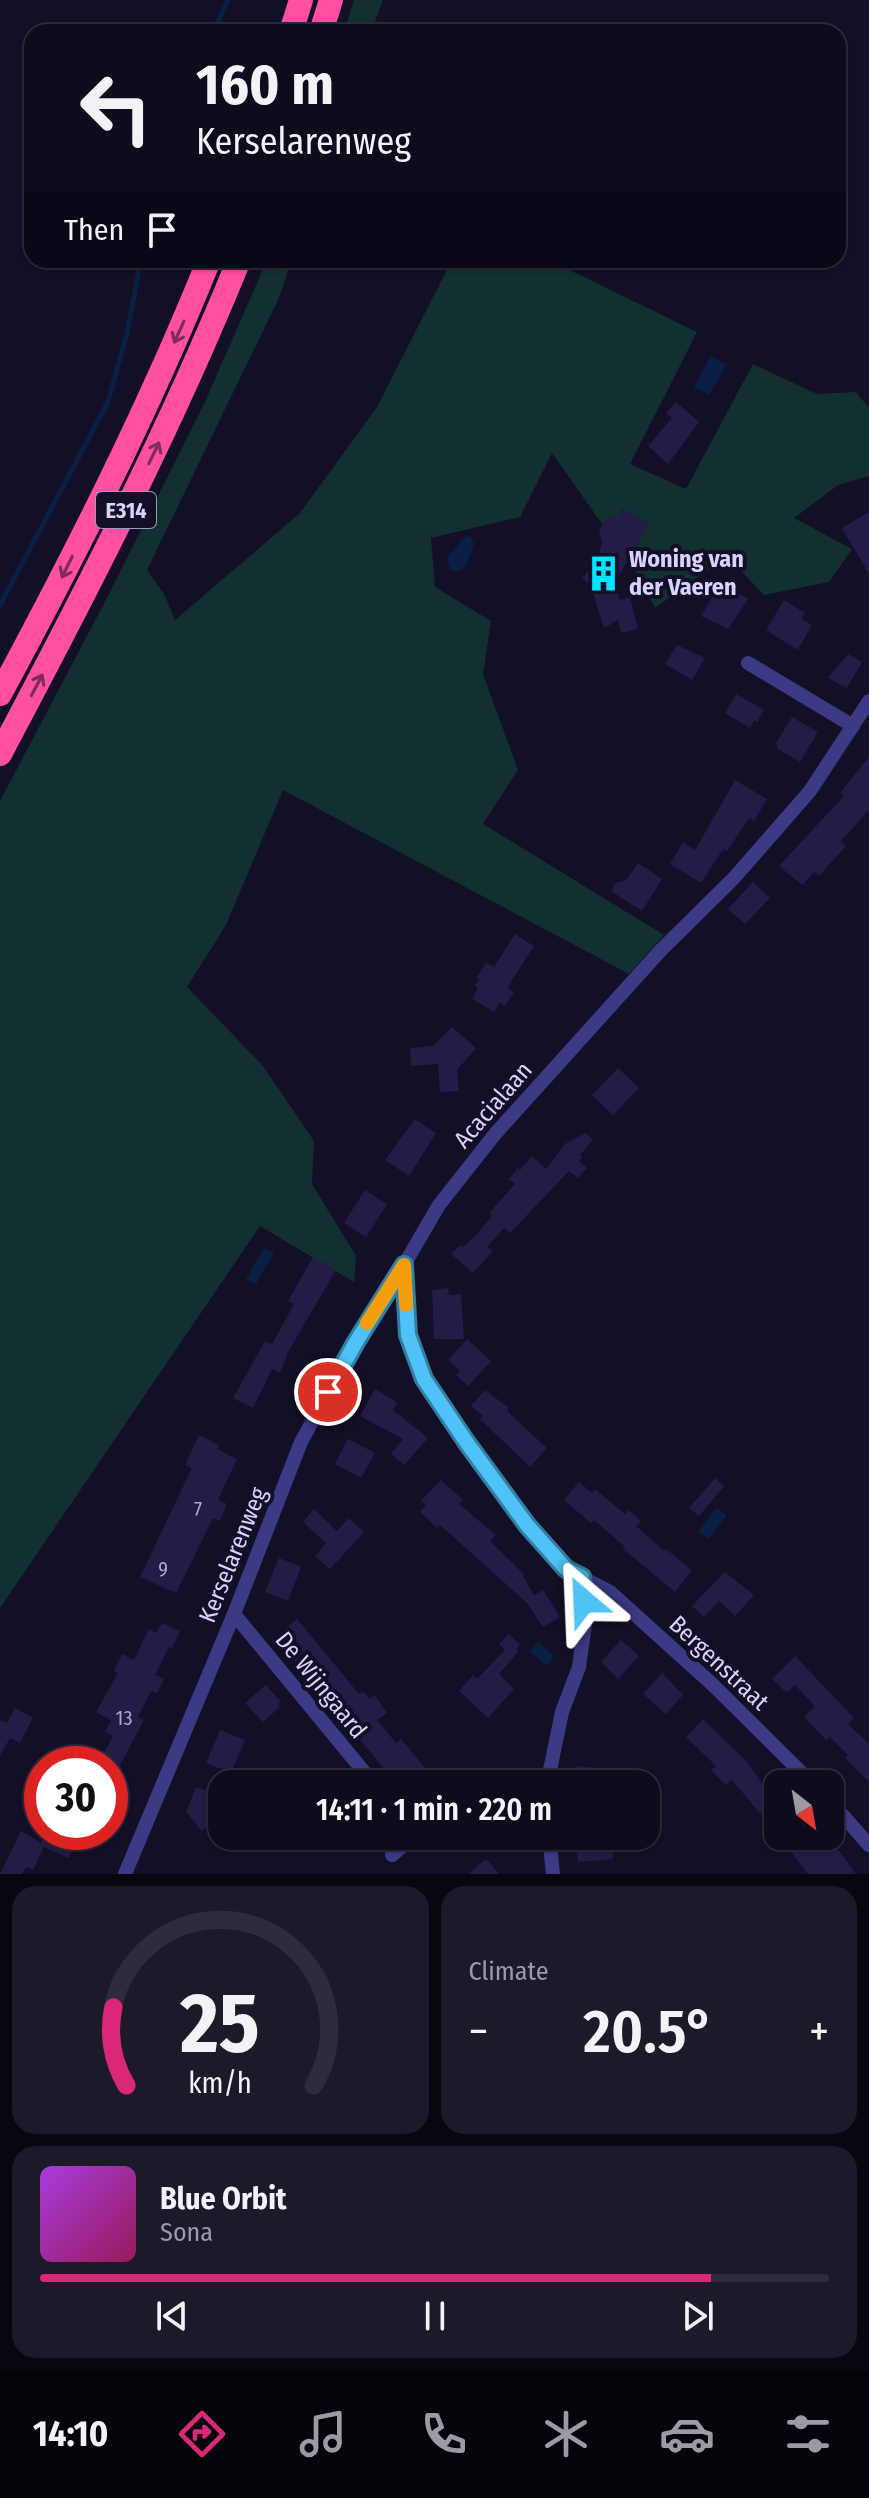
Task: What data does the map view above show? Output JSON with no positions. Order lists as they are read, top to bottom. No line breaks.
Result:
{"streets":{"highway":["E314"],"street":["Acacialaan","Kerselarenweg","Bergenstraat","De Wijngaard"]},"crossings":[["Acacialaan","Kerselarenweg"],["Kerselarenweg","De Wijngaard"]],"places":{"building":["Woning van der Vaeren"]},"house_numbers":["7","9","13"],"north":"bottom right","page":{"turn":["160 m","Kerselarenweg"],"then":"Then","limit":"30","trip":"14:11 · 1 min · 220 m","tile":"Climate","heat":["−","20.5°","+"],"song":["Blue Orbit","Sona"],"tabs":"14:10","gauge":["25","km/h"]}}
